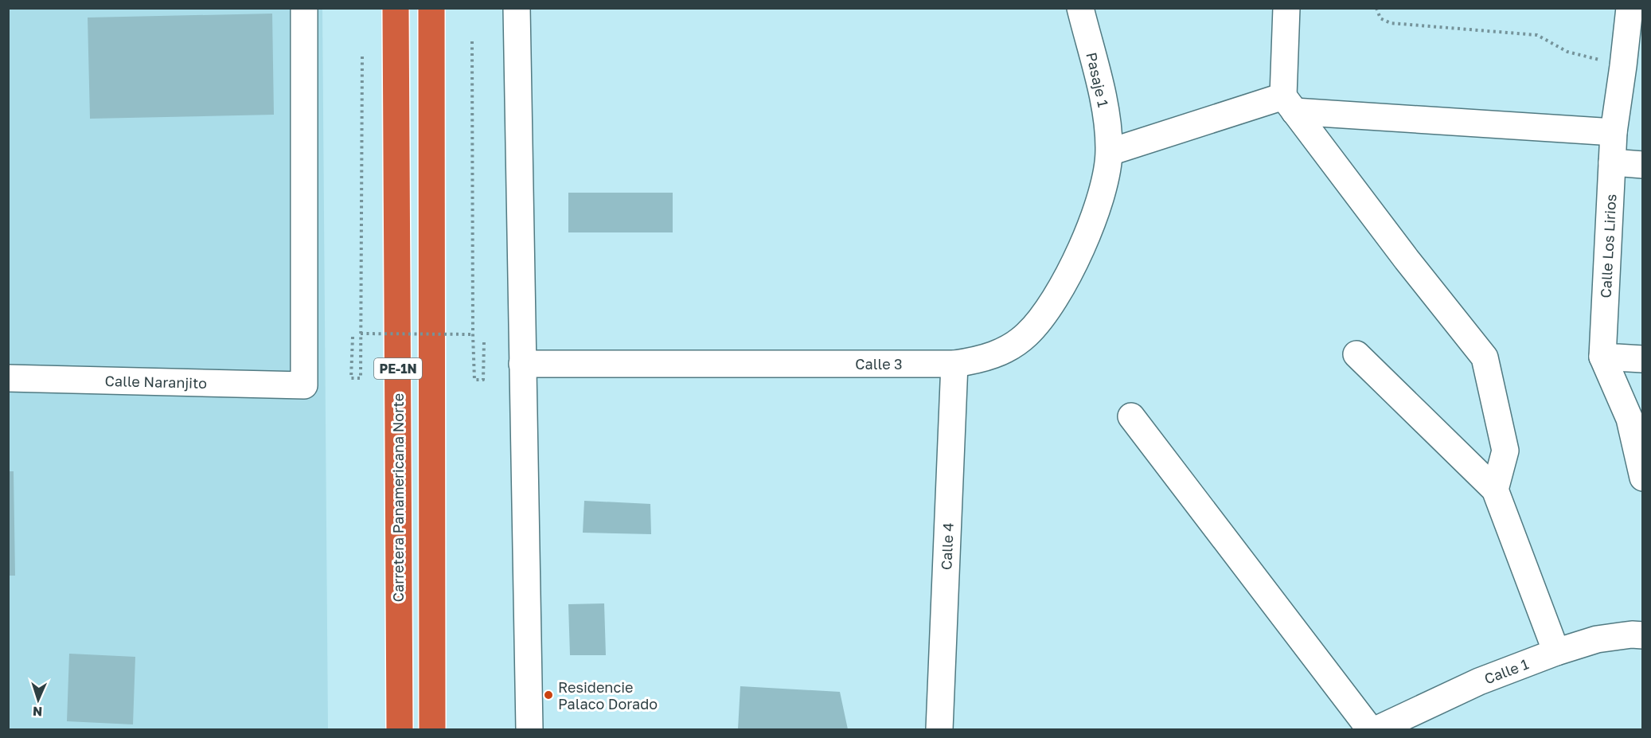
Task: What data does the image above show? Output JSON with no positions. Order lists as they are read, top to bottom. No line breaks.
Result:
{"streets":{"highway":["PE-1N","Carretera Panamericana Norte"],"street":["Pasaje 1","Calle Los Lirios","Calle 3","Calle Naranjito","Calle 4","Calle 1"]},"crossings":[["Pasaje 1","Calle 3"],["Calle 3","Calle 4"]],"places":["Residencie Palaco Dorado"],"north":"bottom"}
